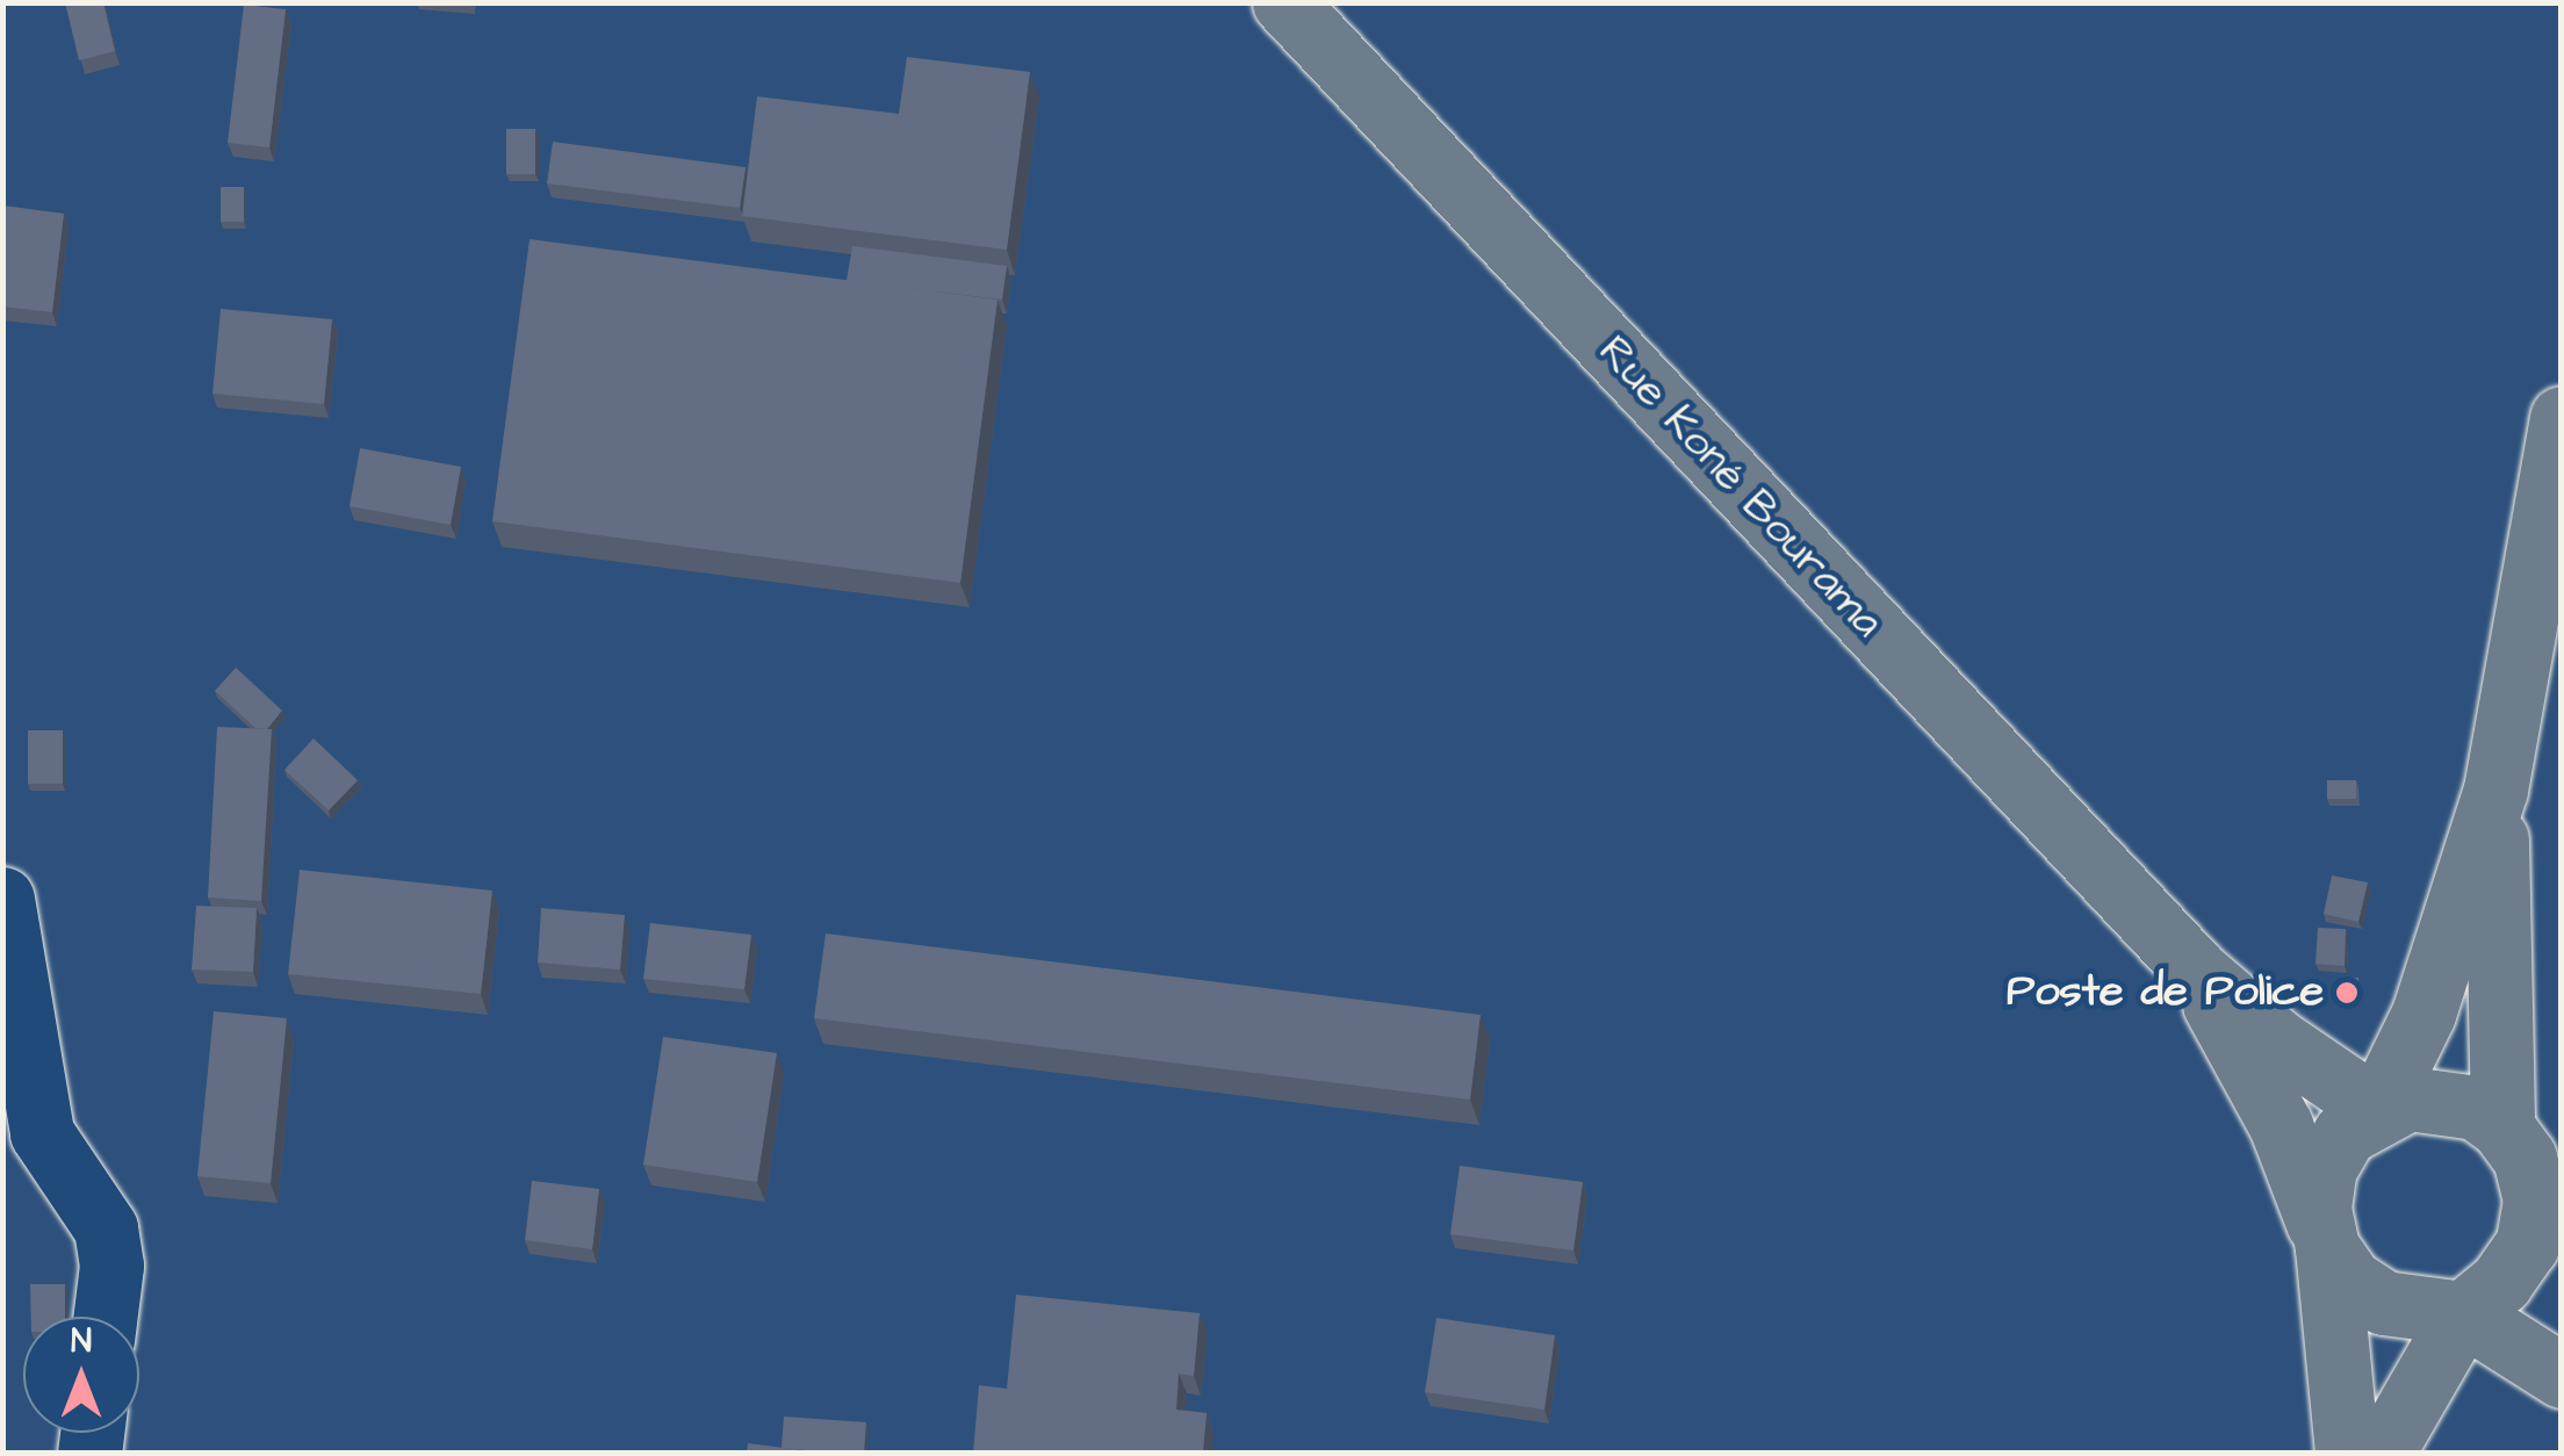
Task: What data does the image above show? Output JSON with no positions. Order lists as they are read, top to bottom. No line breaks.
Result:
{"streets":{"main road":["Rue Koné Bourama"]},"places":["Poste de Police"],"north":"top"}
